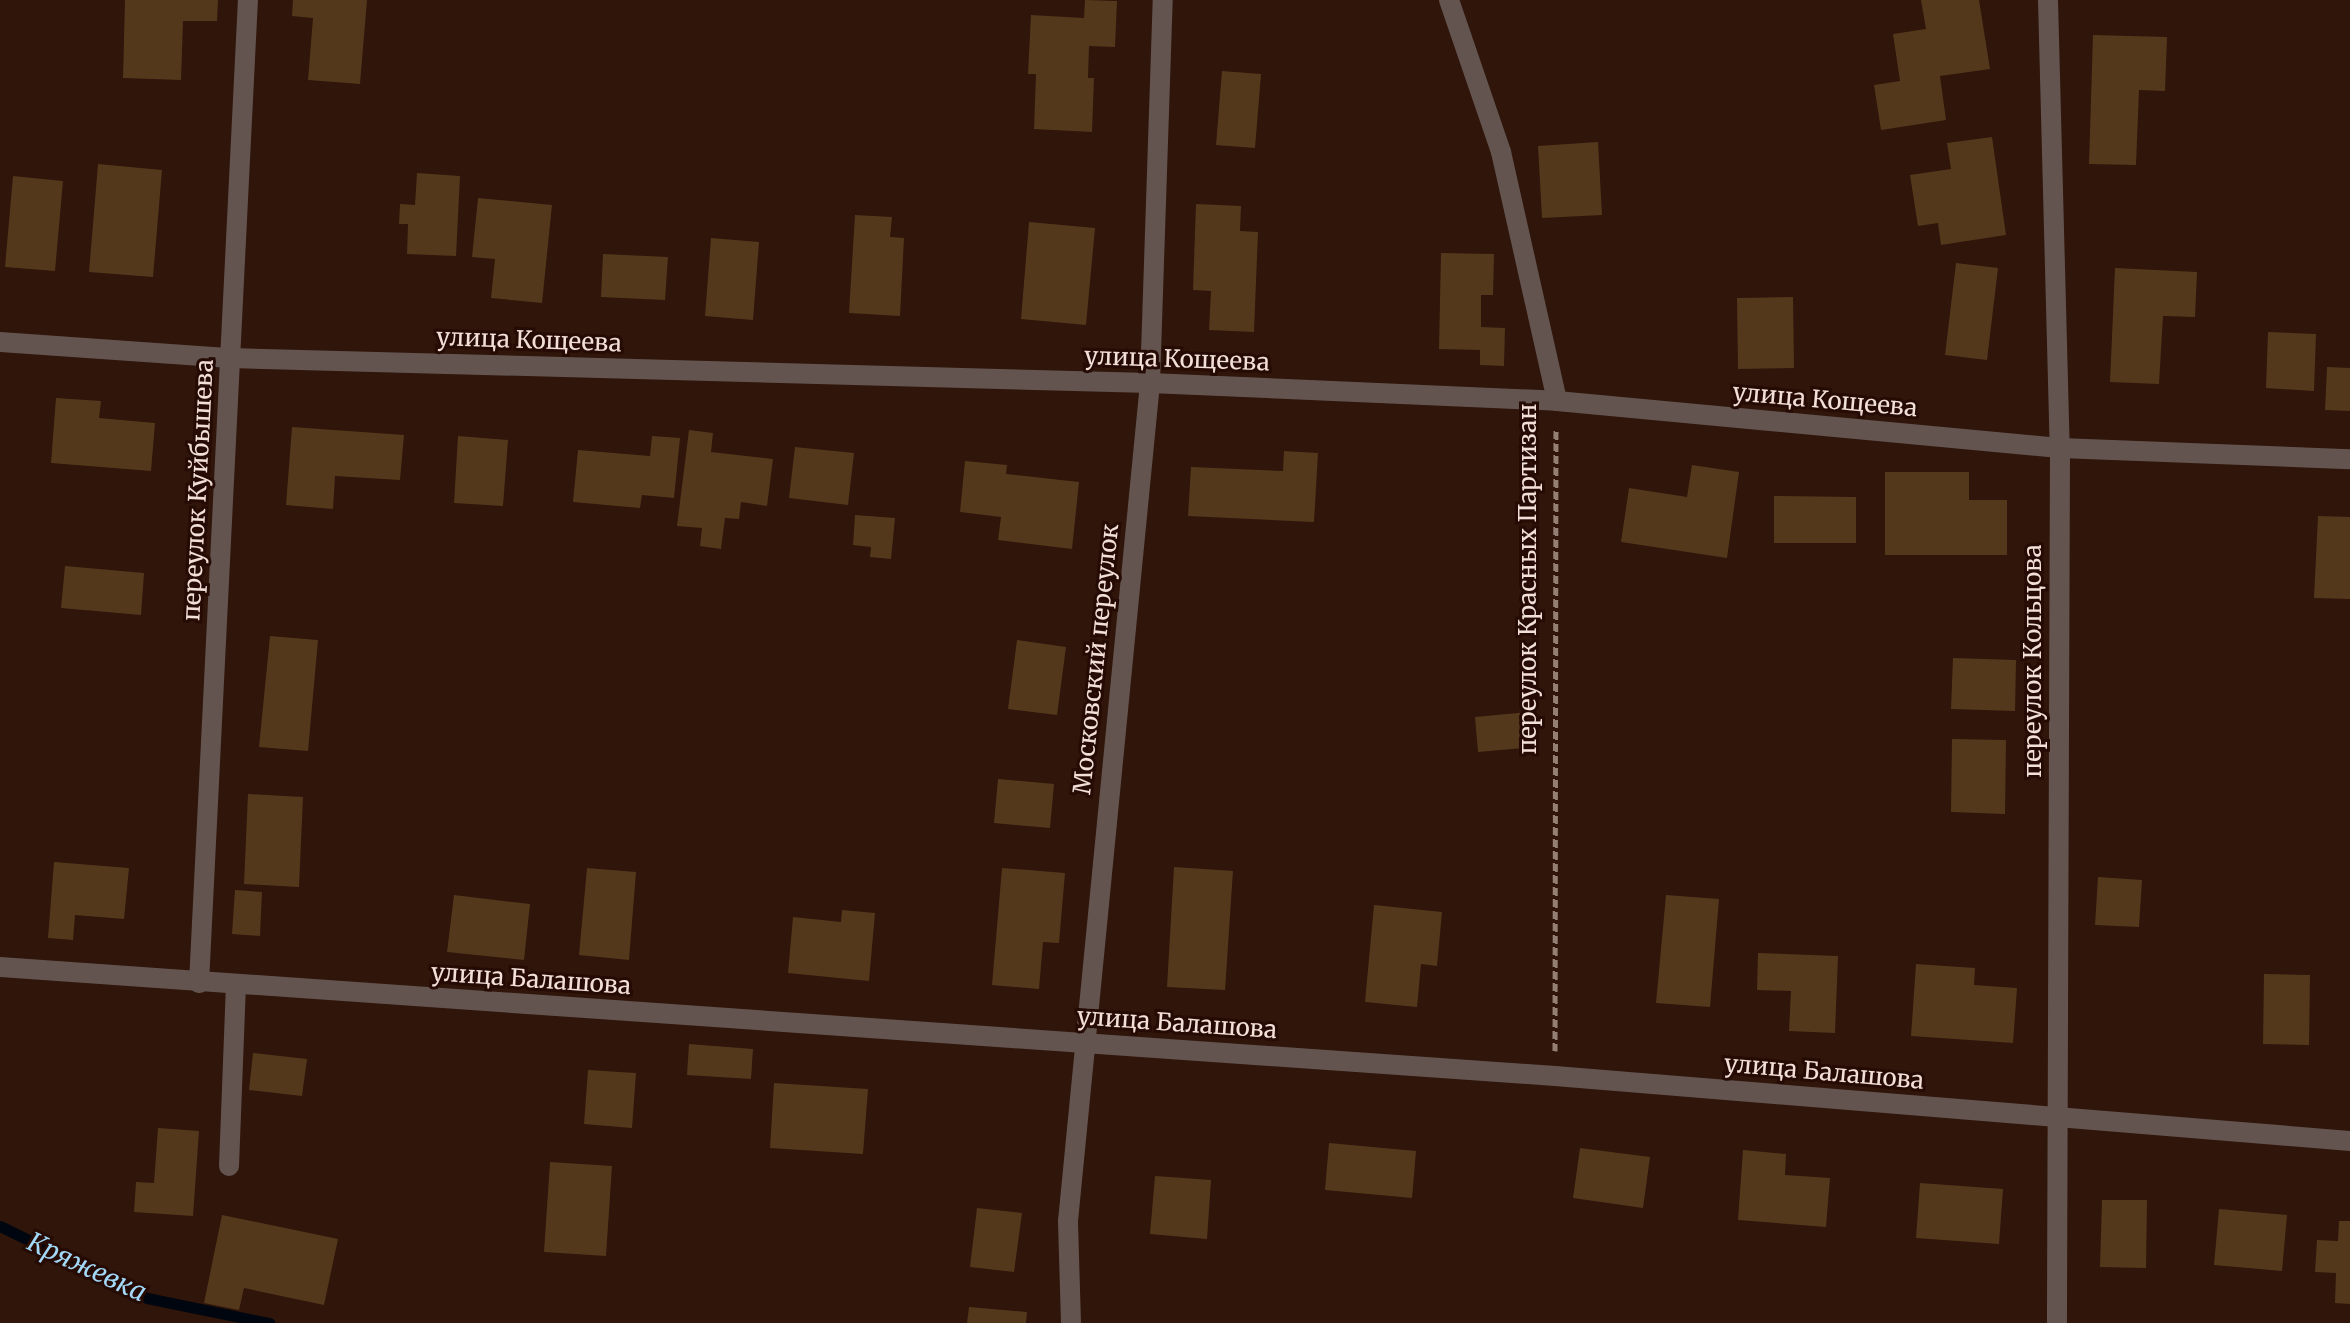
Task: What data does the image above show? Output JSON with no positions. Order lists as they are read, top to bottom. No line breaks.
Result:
{"streets":{"street":["улица Кощеева","переулок Куйбышева","переулок Красных Партизан","Московский переулок","переулок Кольцова","улица Балашова"]},"crossings":[["улица Кощеева","переулок Куйбышева"],["улица Кощеева","переулок Красных Партизан"],["улица Кощеева","Московский переулок"],["улица Кощеева","переулок Кольцова"],["переулок Куйбышева","улица Балашова"],["переулок Красных Партизан","улица Балашова"],["Московский переулок","улица Балашова"],["переулок Кольцова","улица Балашова"]],"water":["Кряжевка"]}
